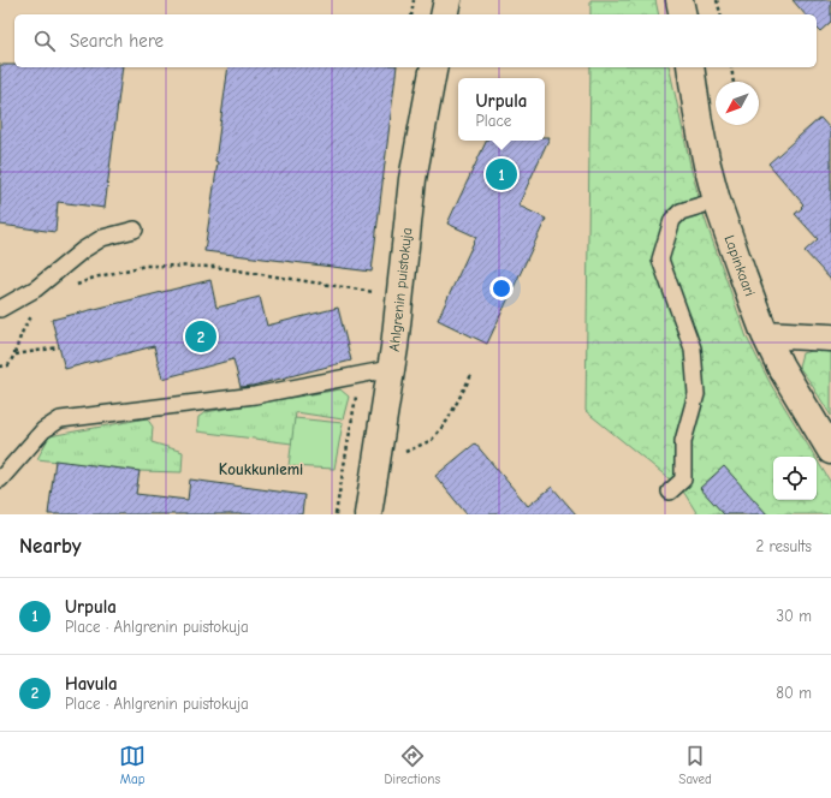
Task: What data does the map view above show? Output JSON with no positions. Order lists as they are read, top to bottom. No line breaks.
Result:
{"streets":{"street":["Lapinkaari","Ahlgrenin puistokuja"]},"districts":["Koukkuniemi"],"north":"bottom left","page":{"search":"Search here","popup":["Urpula","Place"],"pins":["1","2"],"heading":["Nearby","2 results"],"list":[{"mark":"1","name":"Urpula","note":"Place · Ahlgrenin puistokuja","value":"30 m"},{"mark":"2","name":"Havula","note":"Place · Ahlgrenin puistokuja","value":"80 m"}],"nav":["Map","Directions","Saved"]}}
